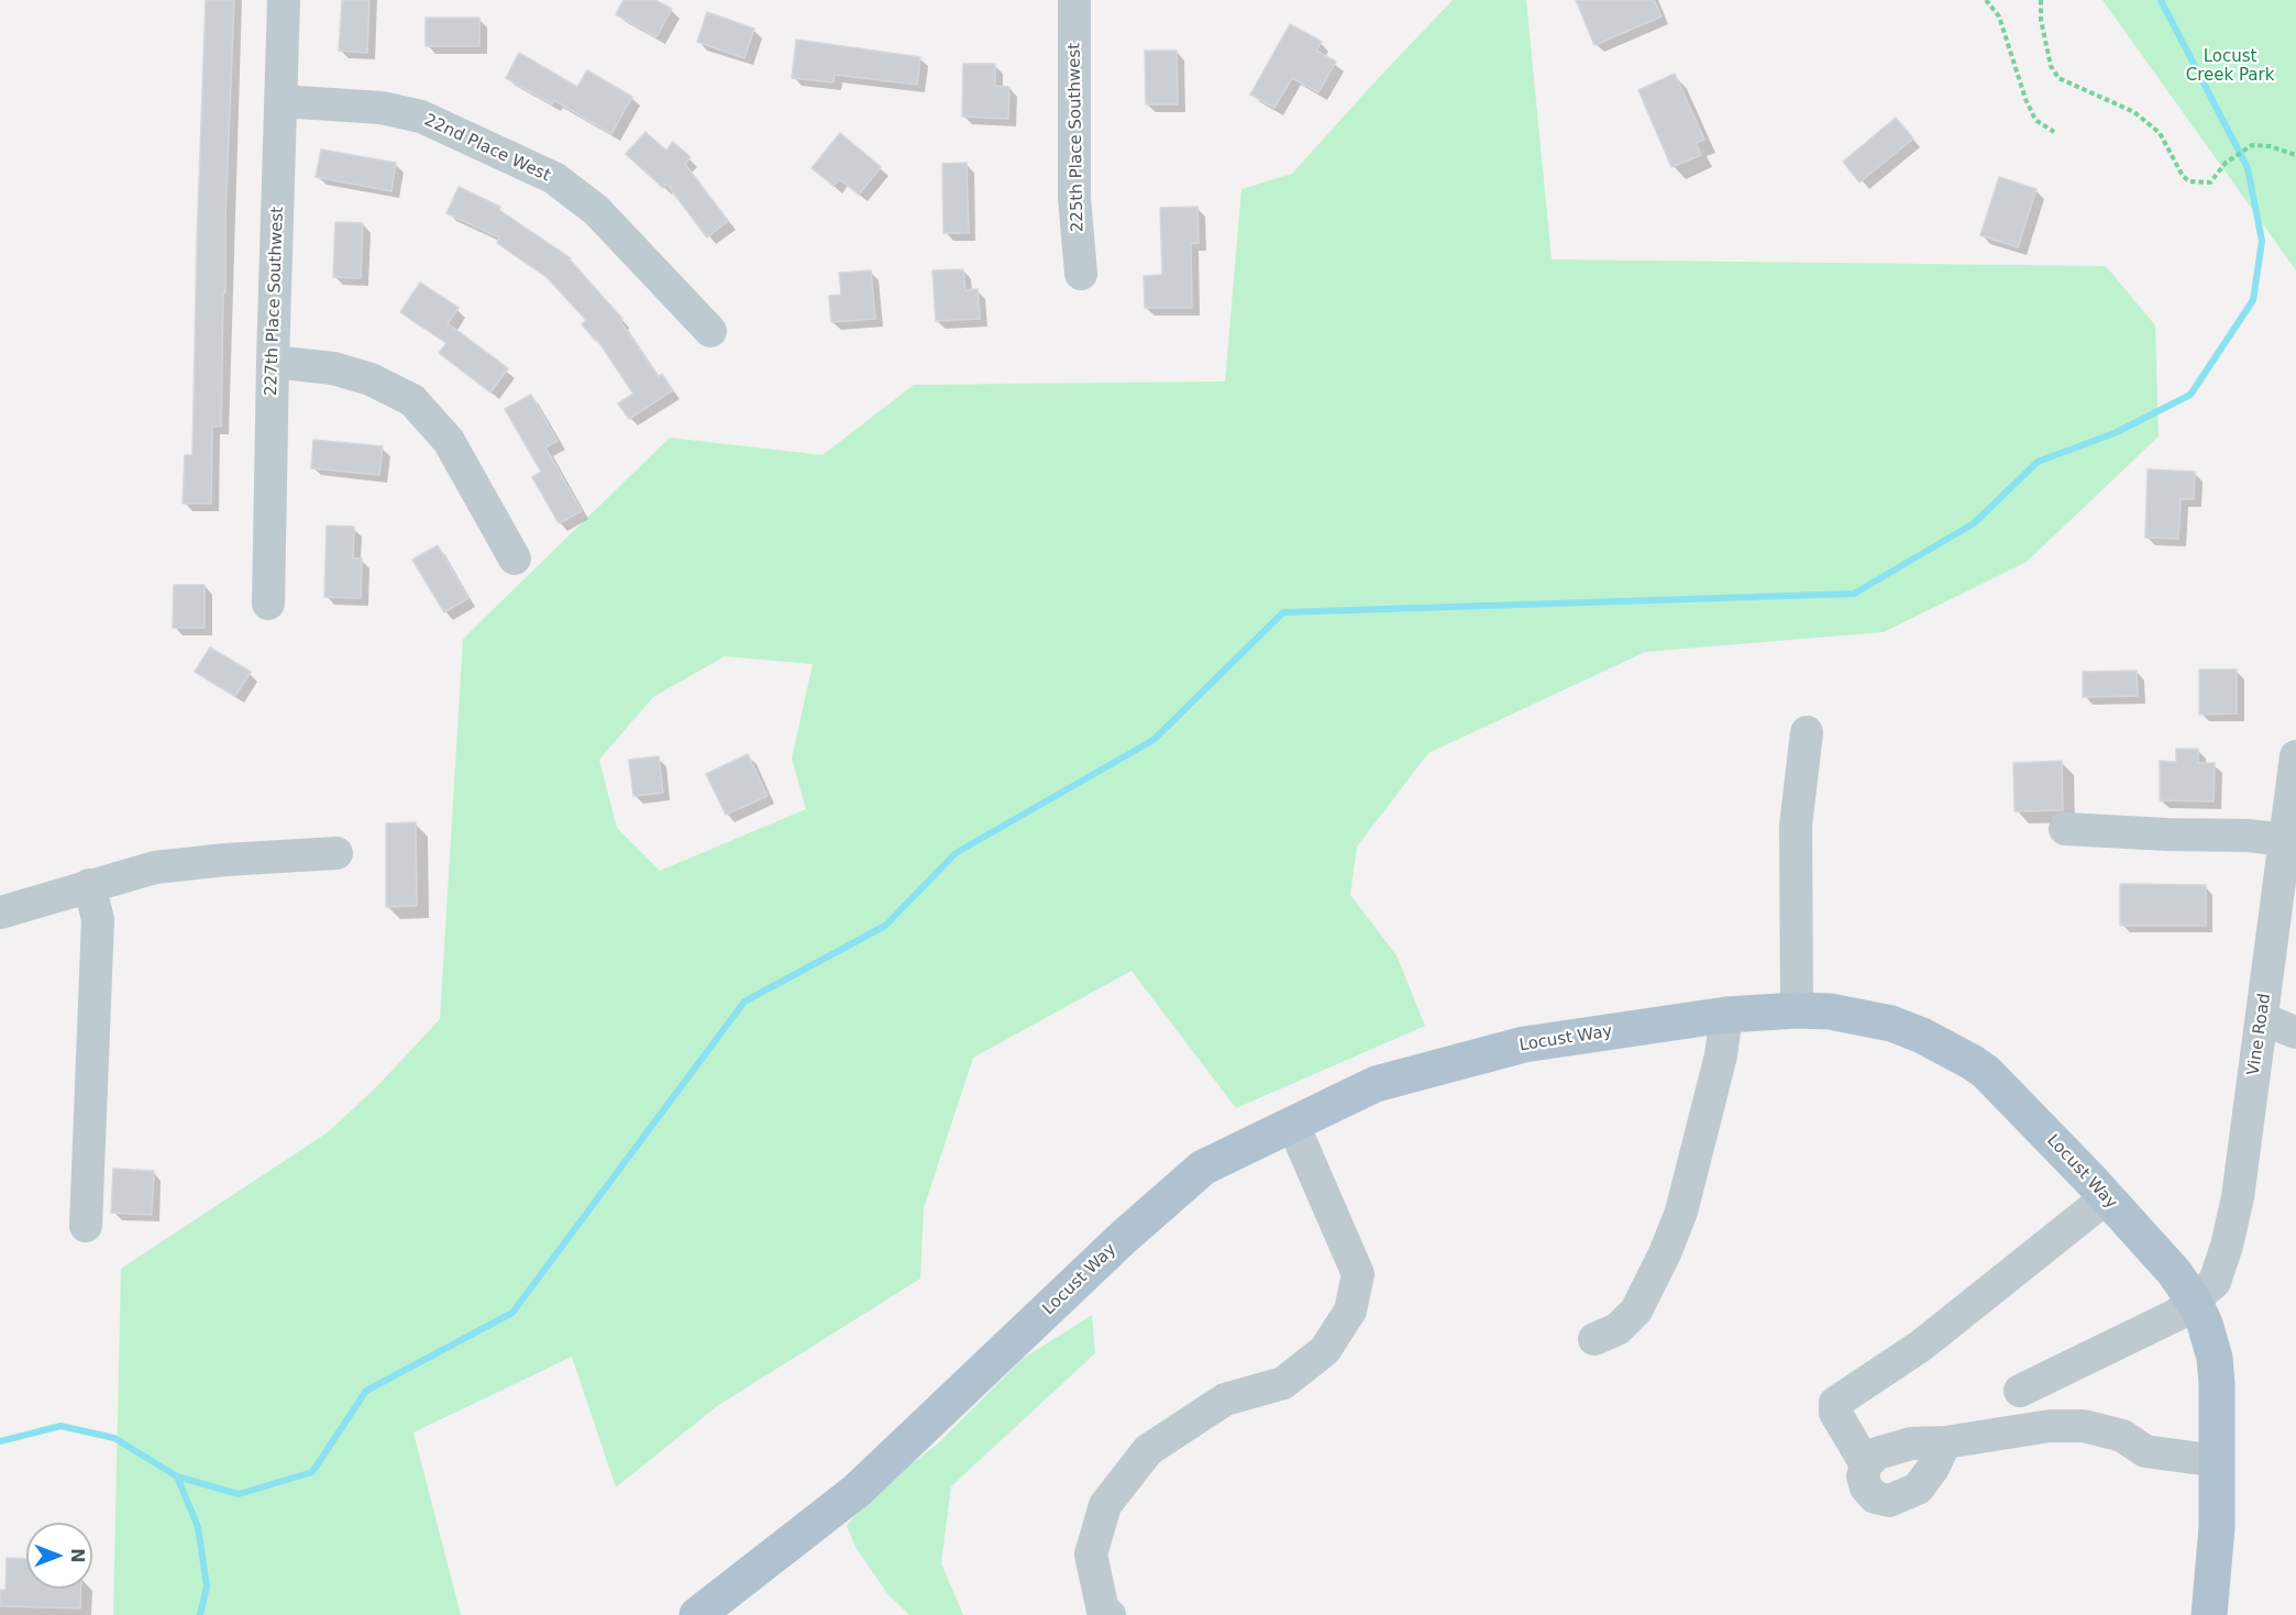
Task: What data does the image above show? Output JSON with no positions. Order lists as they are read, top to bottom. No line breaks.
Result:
{"streets":{"main road":["Locust Way"],"street":["225th Place Southwest","22nd Place West","227th Place Southwest","Vine Road"]},"crossings":[["22nd Place West","227th Place Southwest"],["Vine Road","Locust Way"]],"parks":["Locust Creek Park"],"north":"right"}
